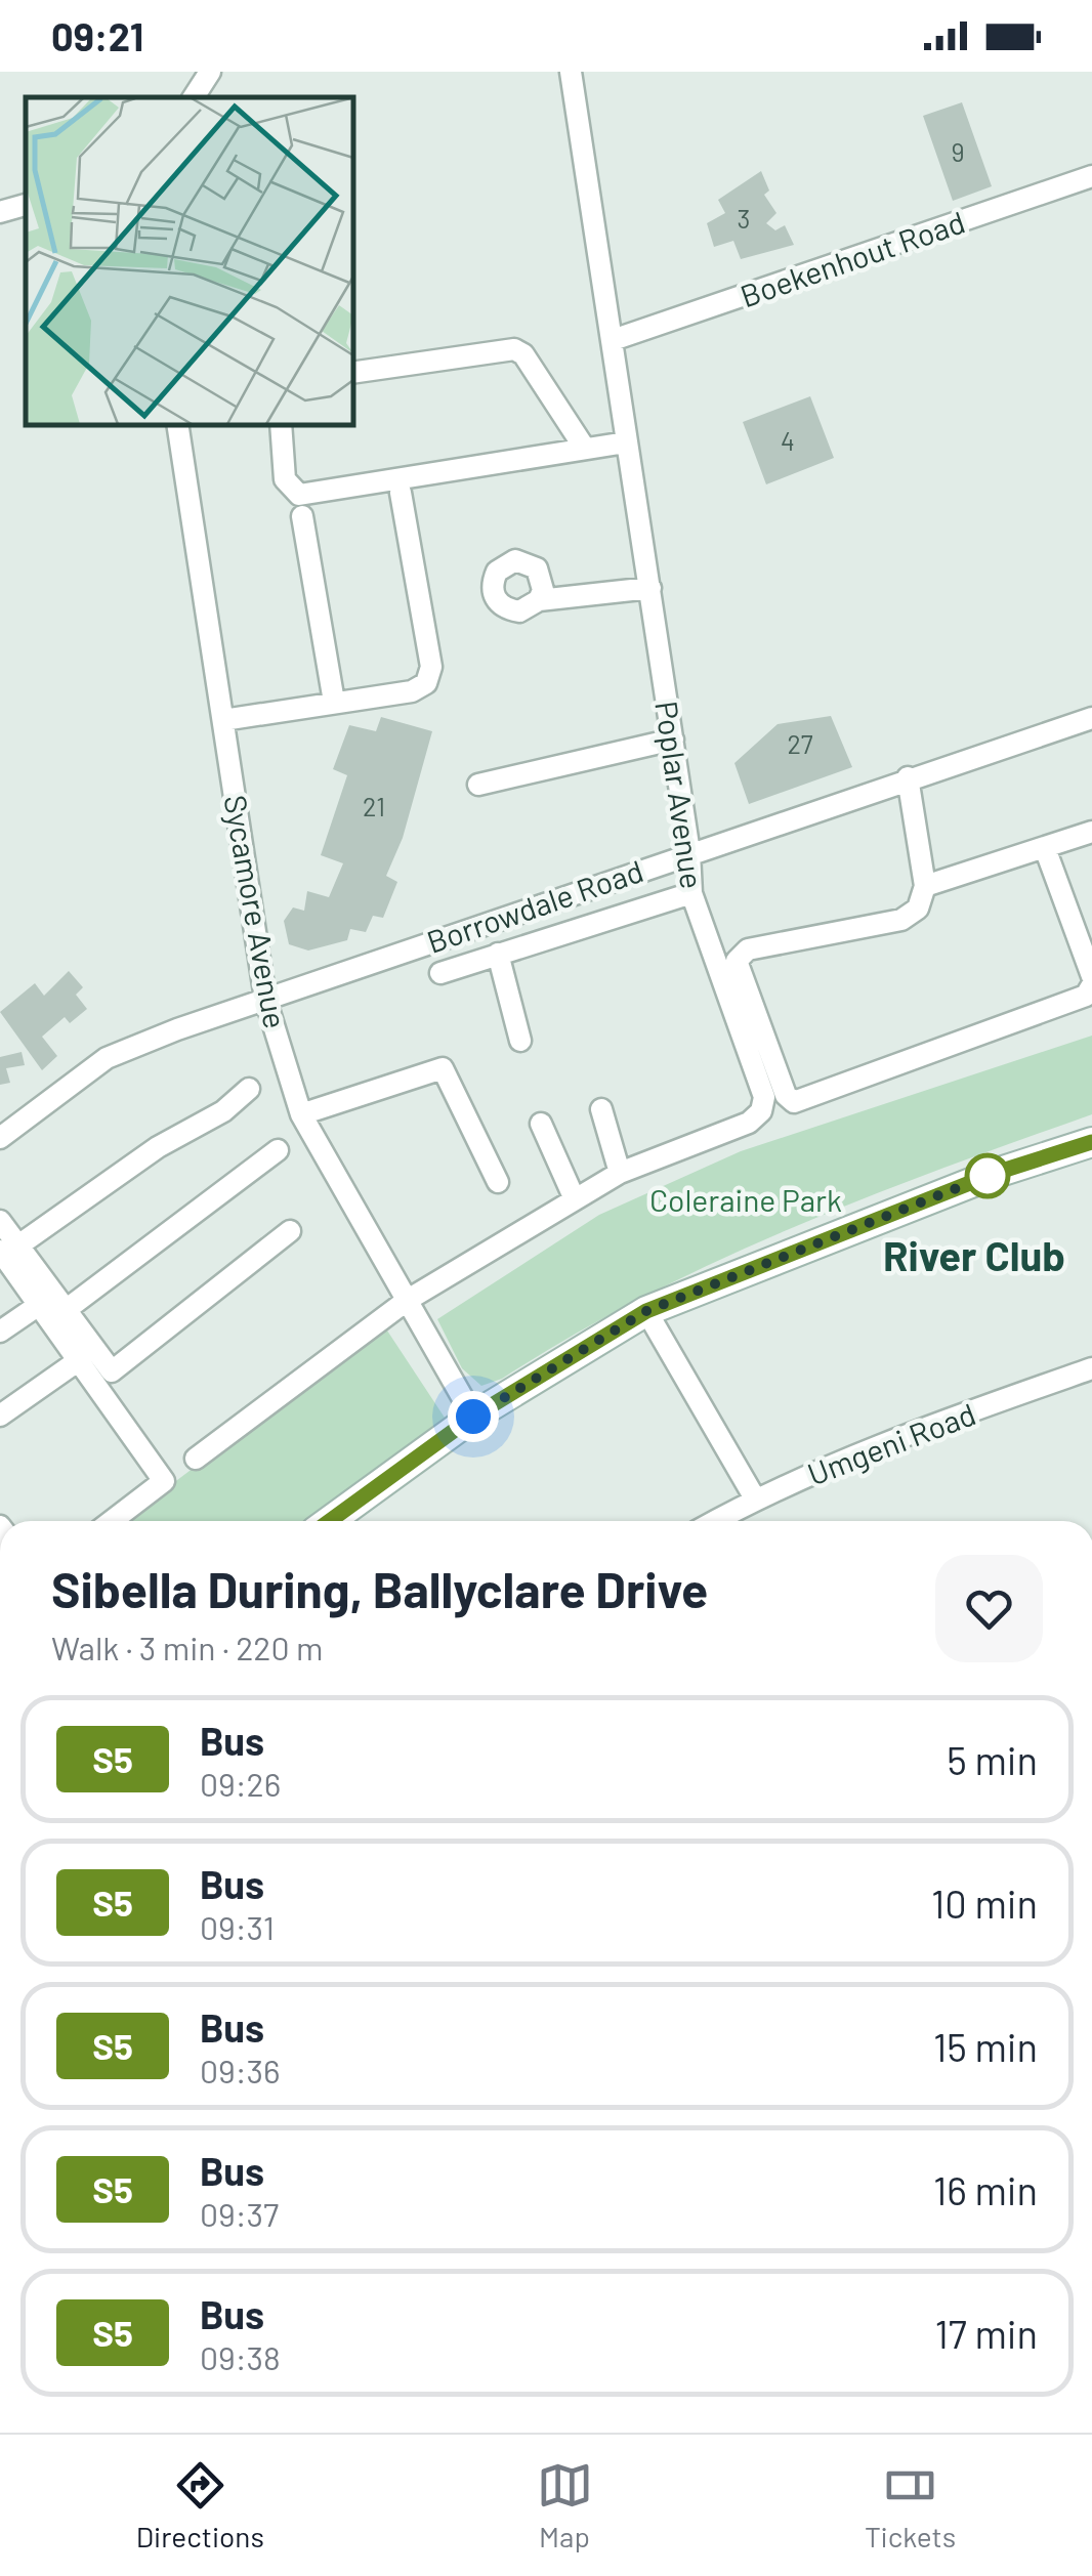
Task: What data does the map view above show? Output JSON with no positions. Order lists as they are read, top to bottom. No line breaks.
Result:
{"streets":{"street":["Boekenhout Road","Poplar Avenue","Borrowdale Road","Sycamore Avenue","Umgeni Road"]},"crossings":[["Boekenhout Road","Poplar Avenue"],["Poplar Avenue","Borrowdale Road"],["Poplar Avenue","Sycamore Avenue"],["Borrowdale Road","Sycamore Avenue"]],"districts":["River Club"],"parks":["Coleraine Park"],"lines":["bus line S5"],"house_numbers":["9","3","4","27","21"],"page":{"status":"09:21","heading":["Sibella During, Ballyclare Drive","Walk · 3 min · 220 m"],"list":[{"mark":"S5","name":"Bus","note":"09:26","value":"5 min"},{"mark":"S5","name":"Bus","note":"09:31","value":"10 min"},{"mark":"S5","name":"Bus","note":"09:36","value":"15 min"},{"mark":"S5","name":"Bus","note":"09:37","value":"16 min"},{"mark":"S5","name":"Bus","note":"09:38","value":"17 min"}],"tabs":["Directions","Map","Tickets"]}}
